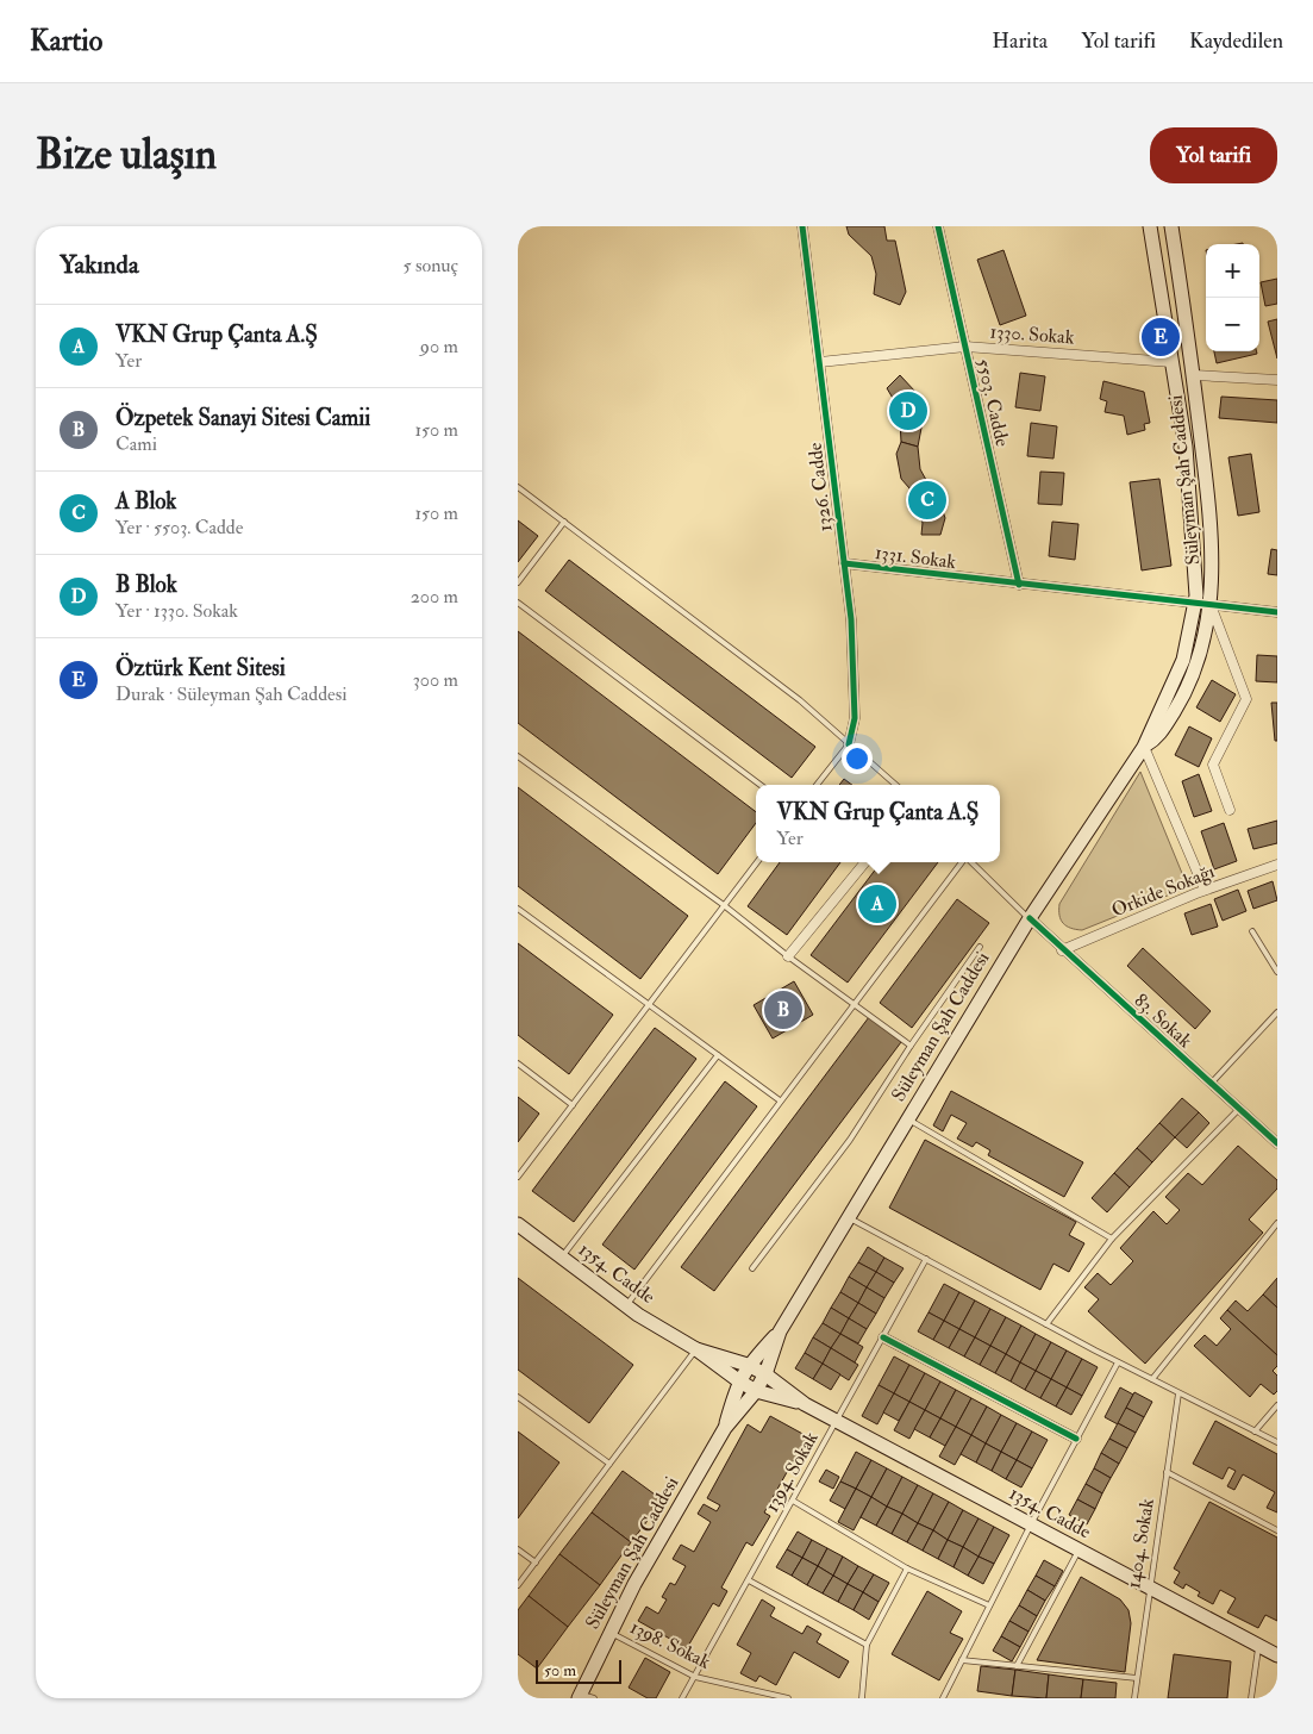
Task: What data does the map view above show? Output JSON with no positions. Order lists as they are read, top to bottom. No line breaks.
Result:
{"streets":{"main road":["Süleyman Şah Caddesi","1354. Cadde"],"street":["1330. Sokak","5503. Cadde","1326. Cadde","1331. Sokak","Orkide Sokağı","83. Sokak"],"lane":["1394. Sokak","1404. Sokak","1398. Sokak"]},"crossings":[["1330. Sokak","5503. Cadde"],["1330. Sokak","Süleyman Şah Caddesi"],["1330. Sokak","1326. Cadde"],["5503. Cadde","1331. Sokak"],["Süleyman Şah Caddesi","1331. Sokak"],["Süleyman Şah Caddesi","83. Sokak"],["Süleyman Şah Caddesi","1398. Sokak"],["1326. Cadde","1331. Sokak"],["Orkide Sokağı","83. Sokak"],["1354. Cadde","1394. Sokak"],["1354. Cadde","1404. Sokak"],["1394. Sokak","1398. Sokak"]],"scale_bar":"50 m","page":{"header":"Kartio","nav":["Harita","Yol tarifi","Kaydedilen"],"buttons":"Yol tarifi","title":"Bize ulaşın","heading":["Yakında","5 sonuç"],"map_buttons":["+","−"],"list":[{"mark":"A","name":"VKN Grup Çanta A.Ş","note":"Yer","value":"90 m"},{"mark":"B","name":"Özpetek Sanayi Sitesi Camii","note":"Cami","value":"150 m"},{"mark":"C","name":"A Blok","note":"Yer · 5503. Cadde","value":"150 m"},{"mark":"D","name":"B Blok","note":"Yer · 1330. Sokak","value":"200 m"},{"mark":"E","name":"Öztürk Kent Sitesi","note":"Durak · Süleyman Şah Caddesi","value":"300 m"}],"pins":["E","D","C","A","B"],"popup":["VKN Grup Çanta A.Ş","Yer"],"scale":"50 m"}}
